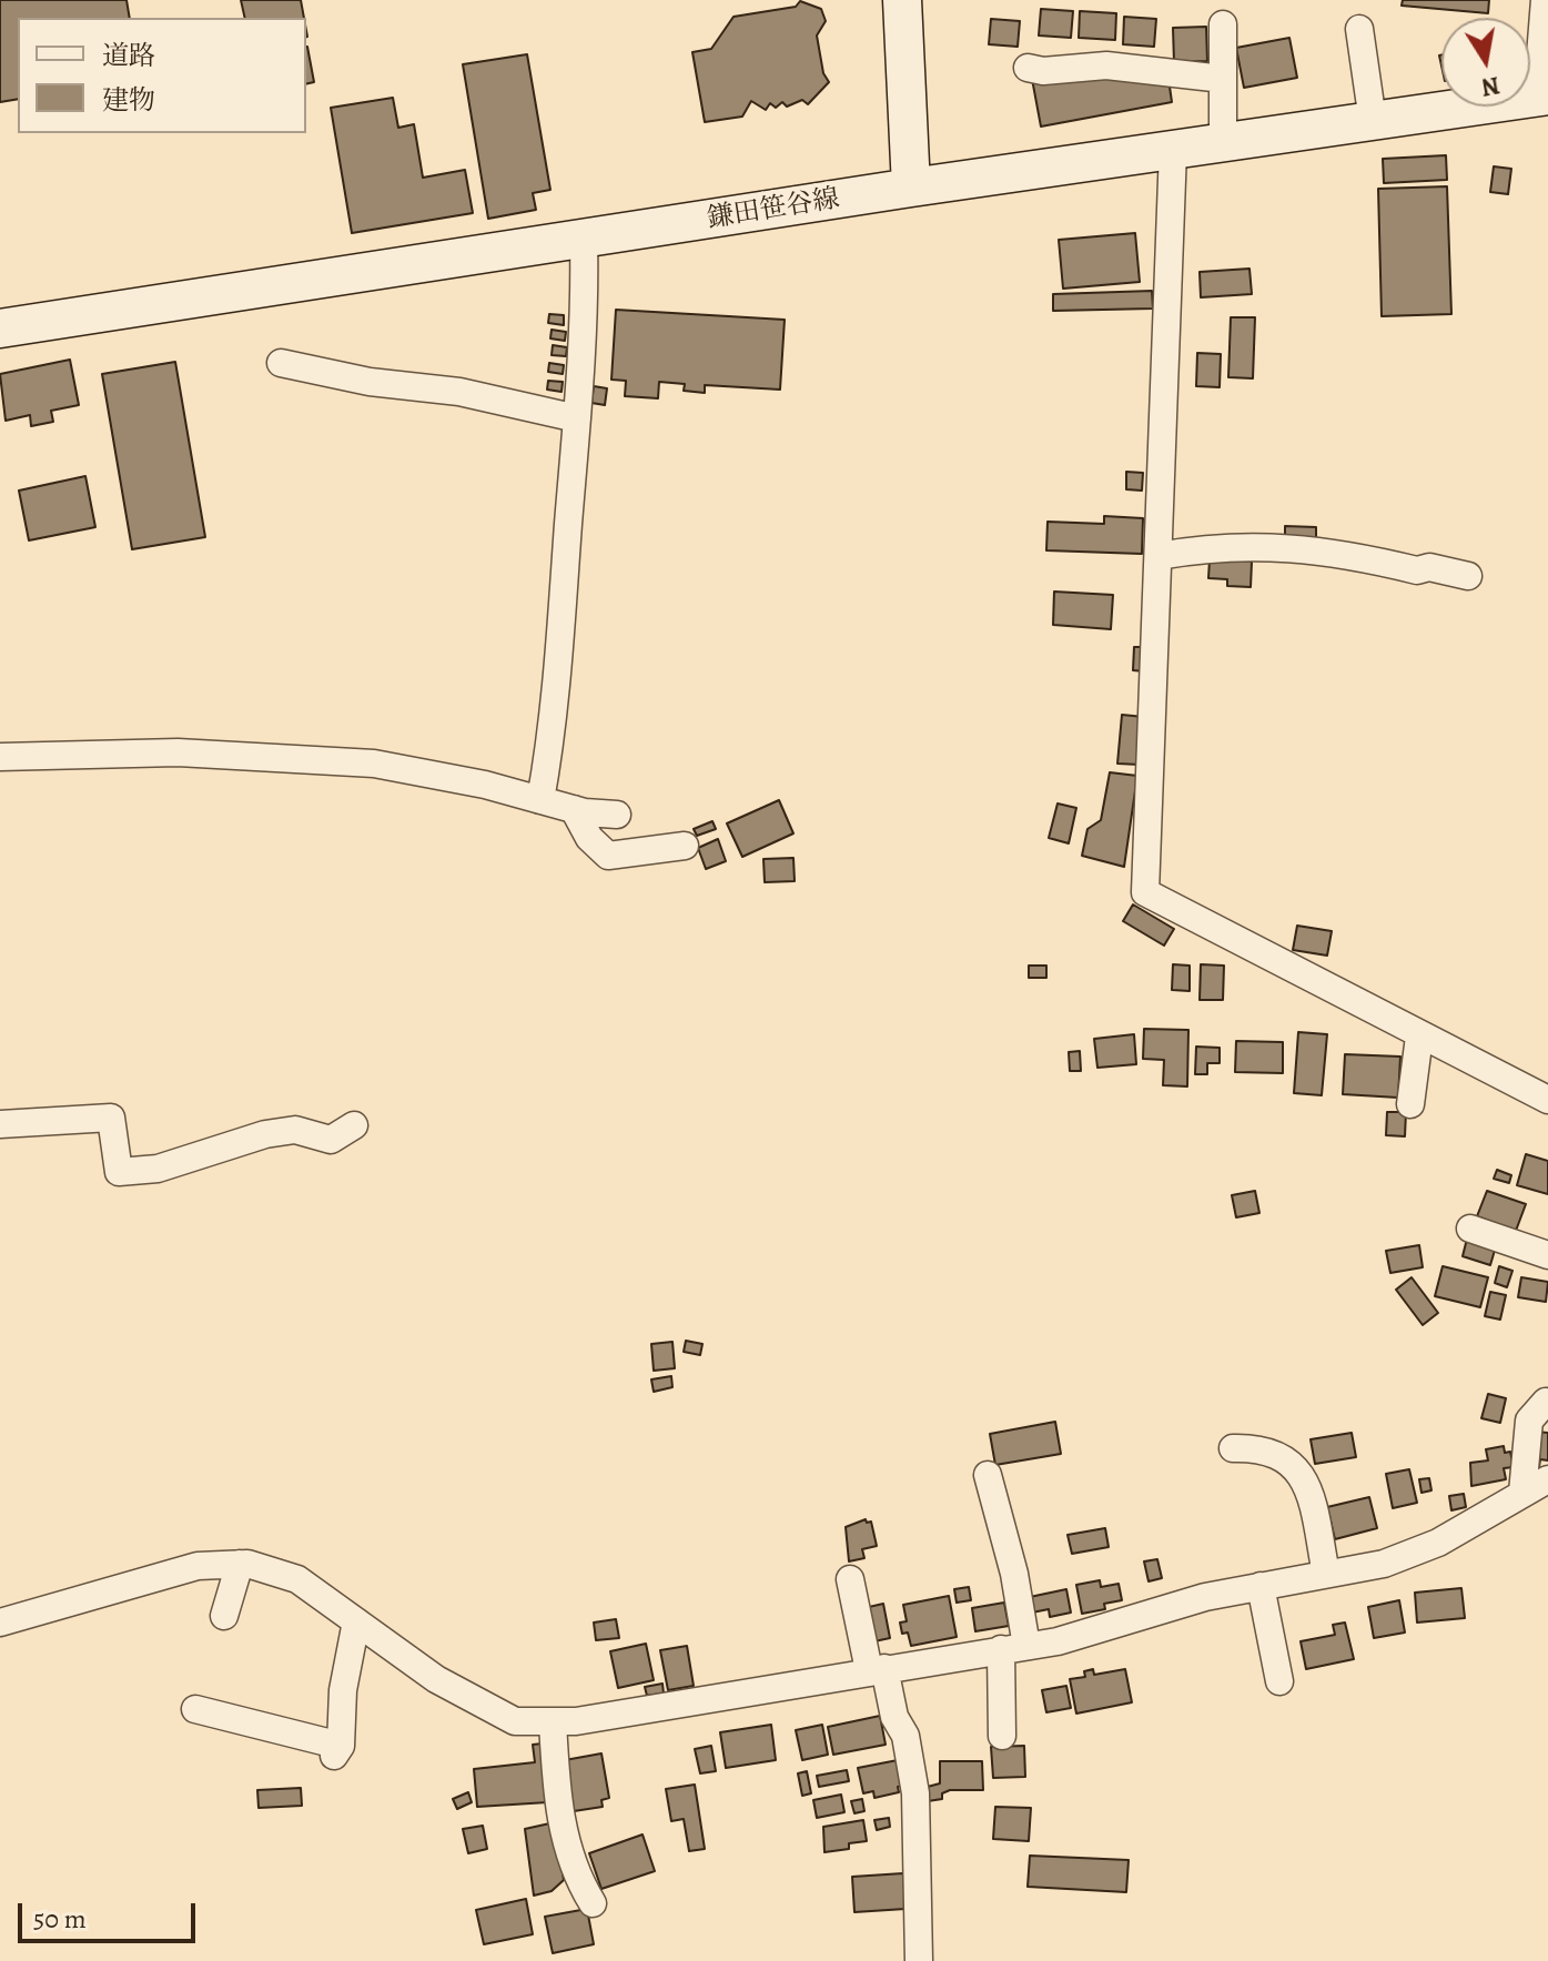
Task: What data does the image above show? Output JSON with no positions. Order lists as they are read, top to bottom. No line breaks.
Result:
{"streets":{"street":["鎌田笹谷線"]},"legend":["道路","建物"],"scale_bar":"50 m","north":"bottom"}
